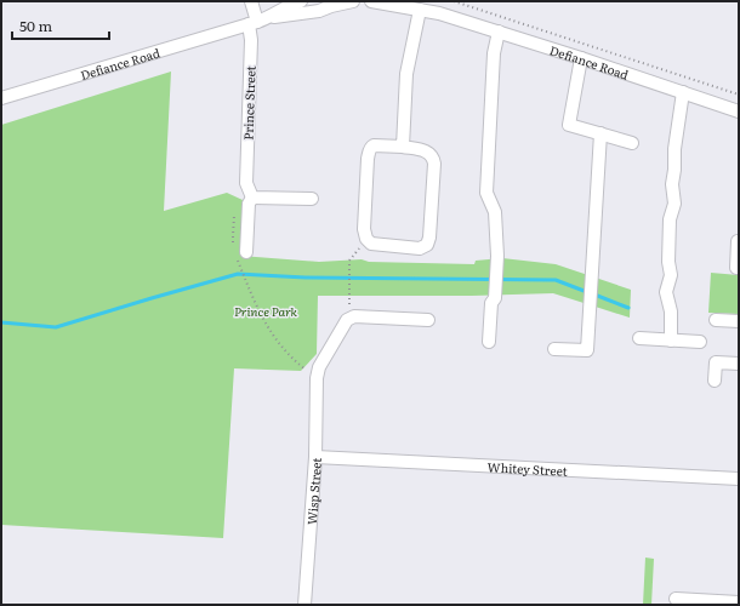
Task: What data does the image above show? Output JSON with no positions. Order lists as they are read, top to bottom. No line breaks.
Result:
{"streets":{"street":["Defiance Road","Prince Street","Whitey Street","Wisp Street"]},"crossings":[["Defiance Road","Prince Street"],["Whitey Street","Wisp Street"]],"parks":["Prince Park"],"scale_bar":"50 m"}
